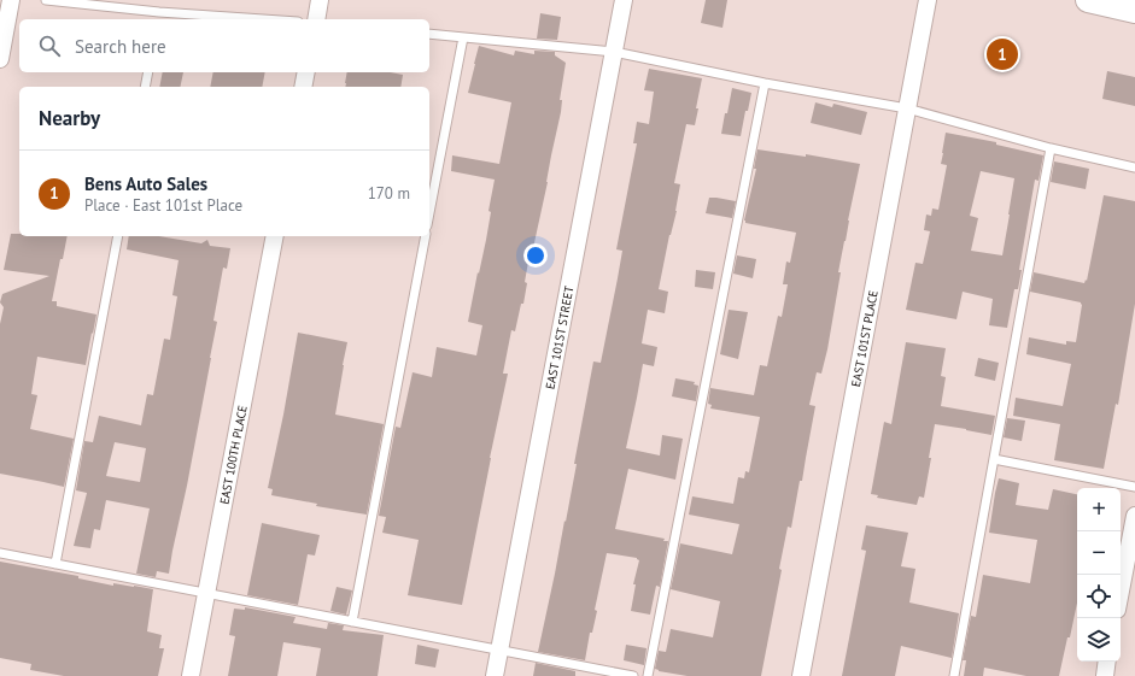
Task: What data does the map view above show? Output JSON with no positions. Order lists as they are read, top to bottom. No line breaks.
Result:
{"streets":{"street":["EAST 101ST STREET","EAST 101ST PLACE","EAST 100TH PLACE"]},"page":{"search":"Search here","pins":"1","heading":"Nearby","list":[{"mark":"1","name":"Bens Auto Sales","note":"Place · East 101st Place","value":"170 m"}],"map_buttons":["+","−"]}}
